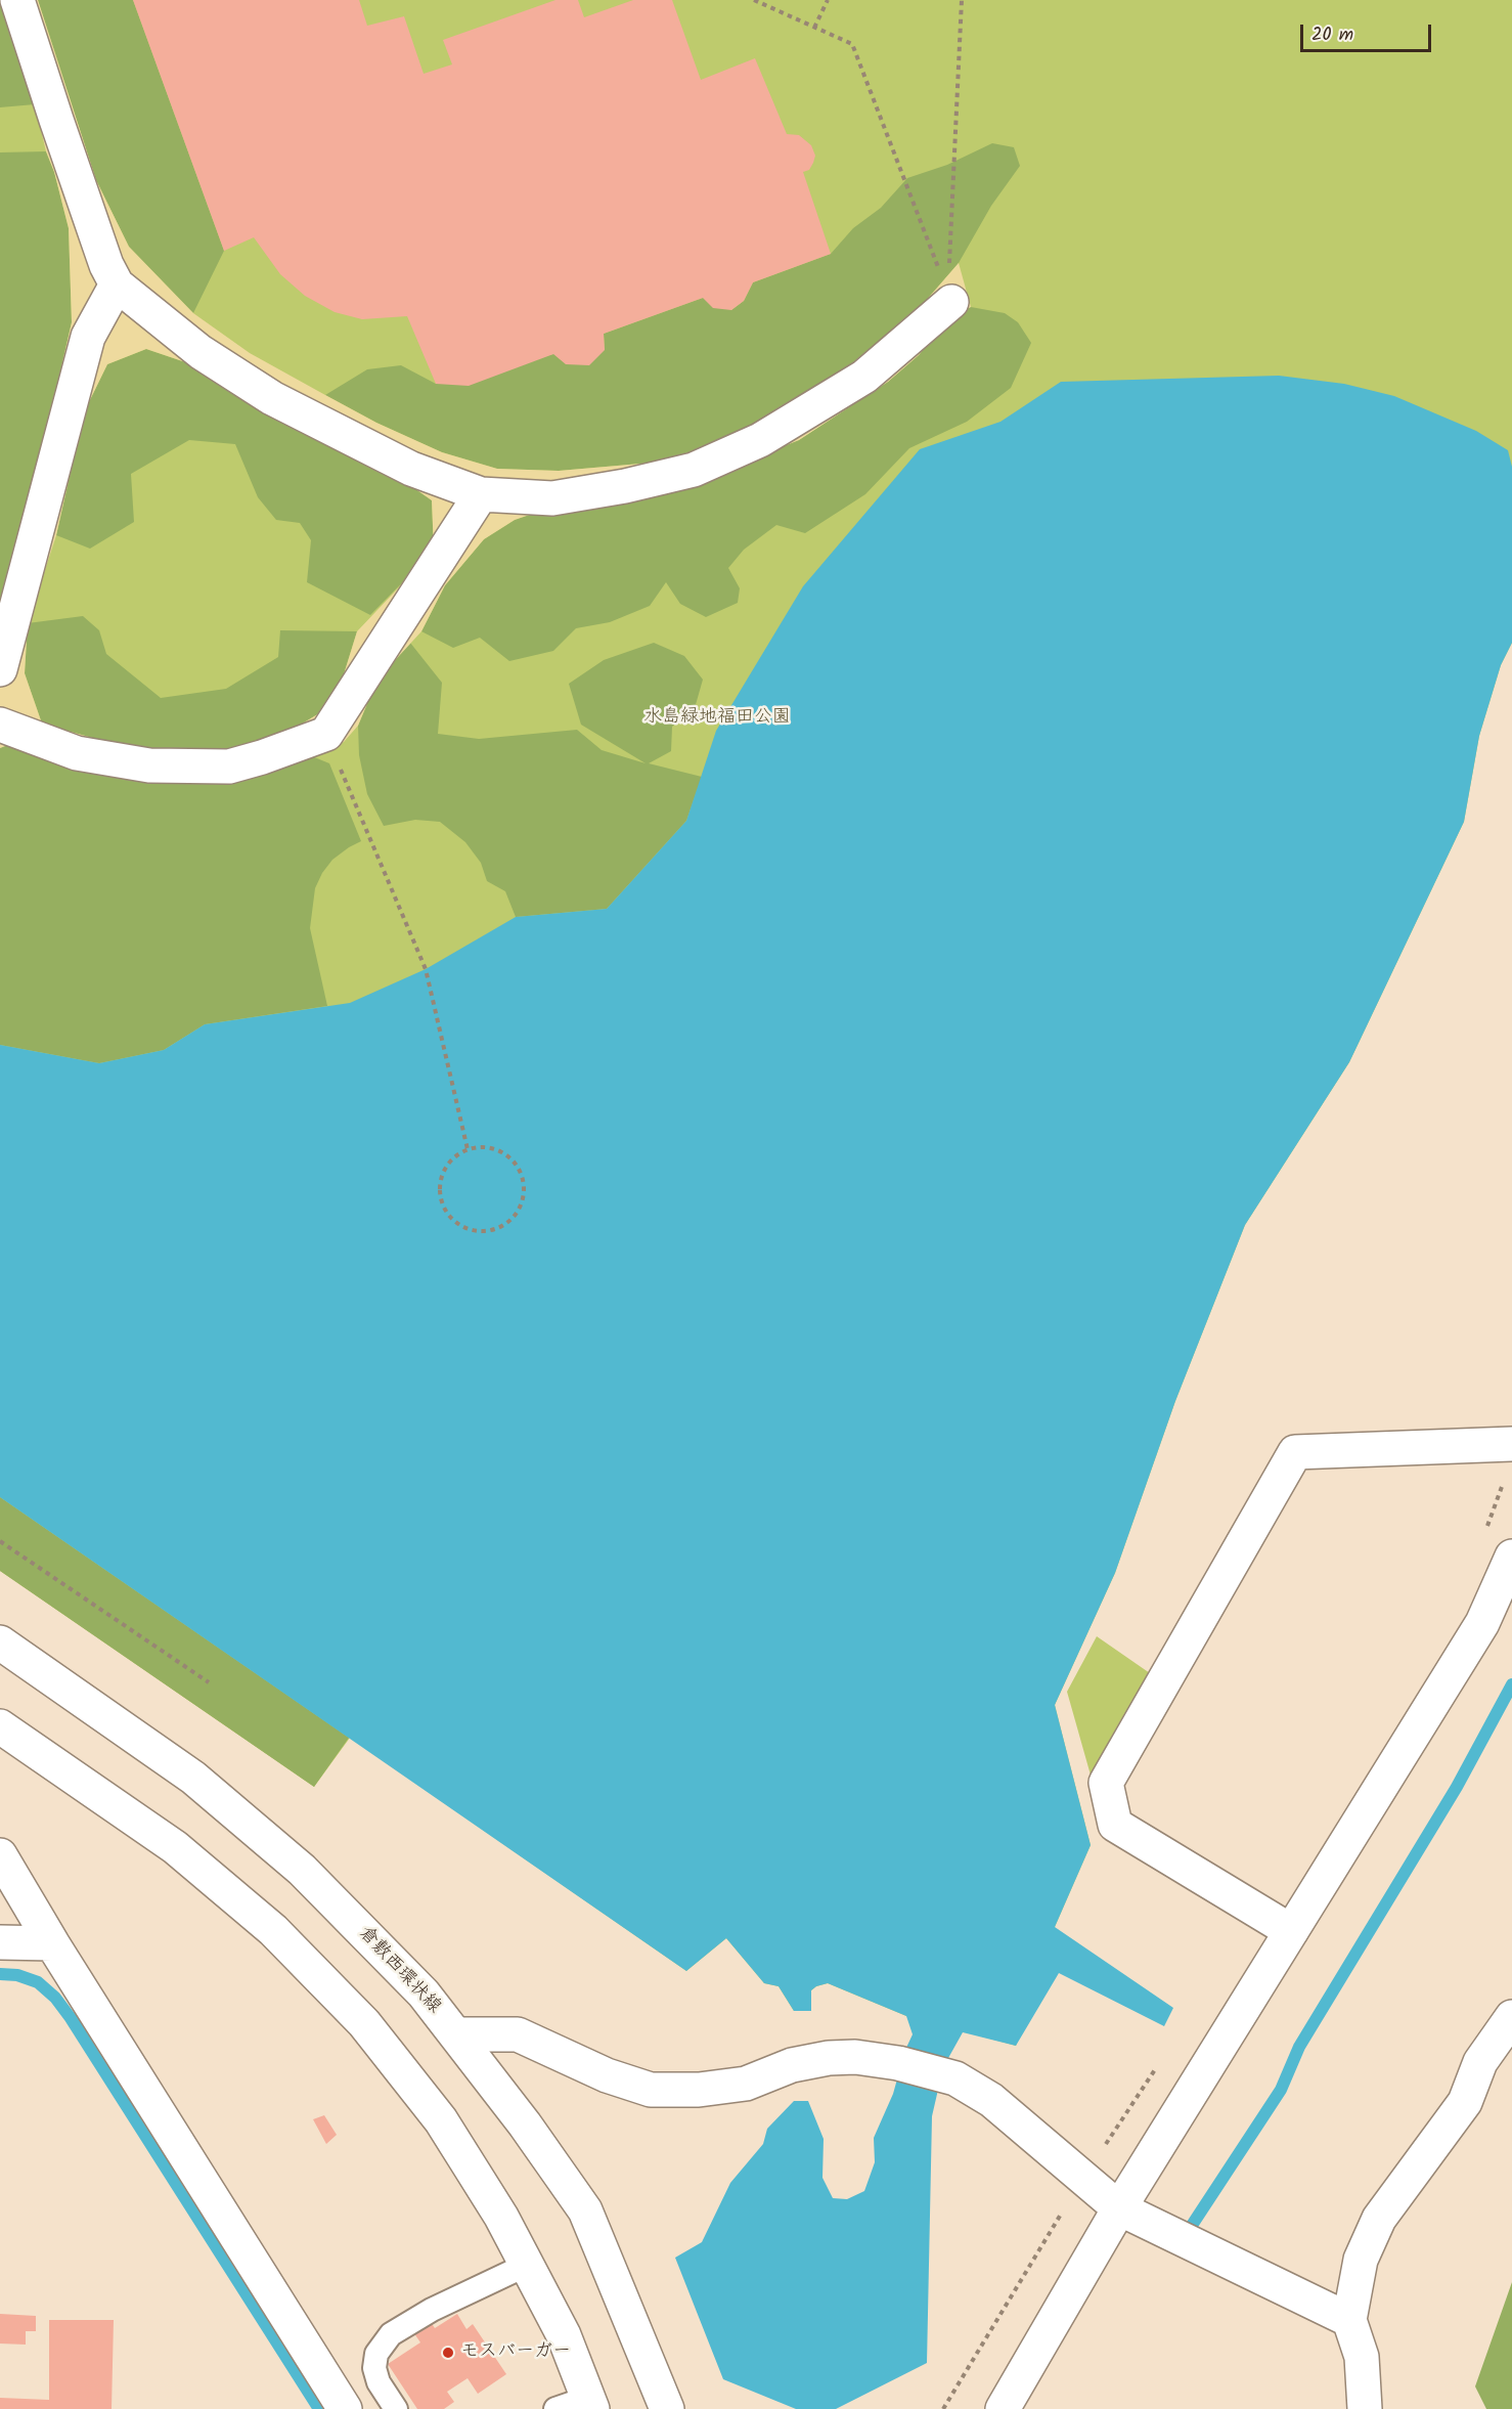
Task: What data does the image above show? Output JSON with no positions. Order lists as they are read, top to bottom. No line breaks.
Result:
{"streets":{"street":["倉敷西環状線"]},"parks":["水島緑地福田公園"],"places":["モスバーガー"],"scale_bar":"20 m"}
